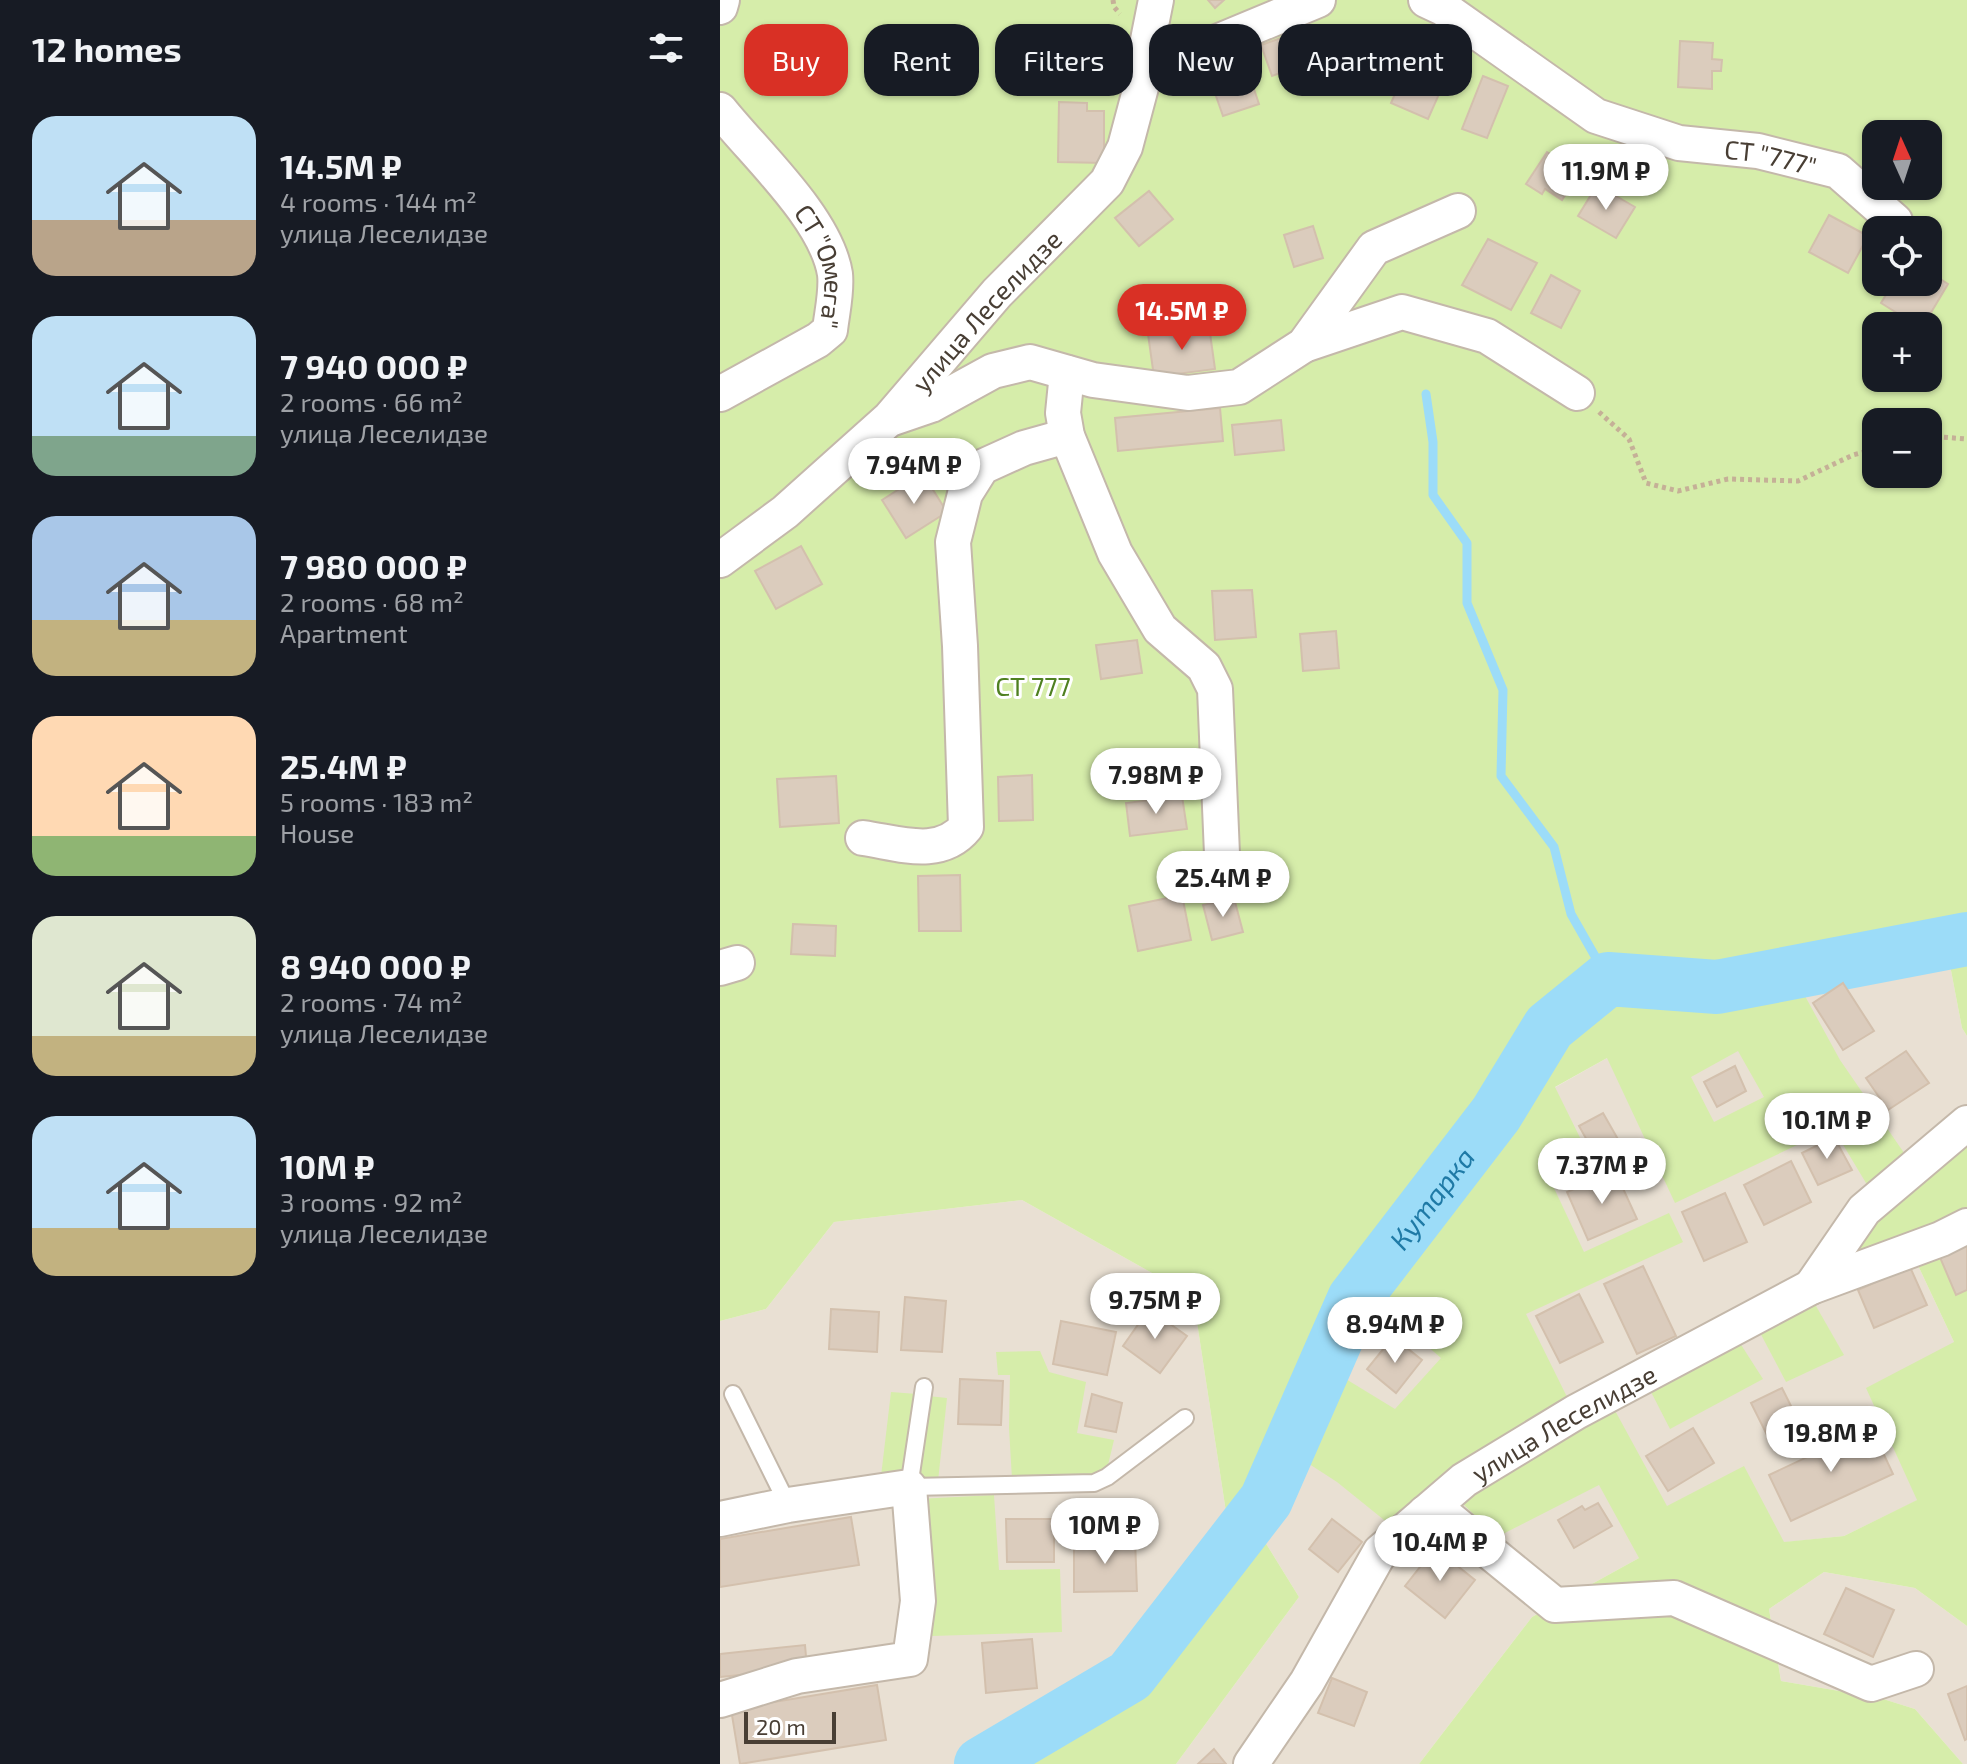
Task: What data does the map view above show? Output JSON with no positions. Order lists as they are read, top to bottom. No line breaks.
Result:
{"streets":{"street":["СТ \"777\"","СТ \"Омега\"","улица Леселидзе"]},"water":["Кутарка"],"parks":["СТ 777"],"scale_bar":"20 m","north":"top","page":{"heading":"12 homes","chip":["Buy","Rent","Filters","New","Apartment"],"list":[{"name":"14.5M ₽","note":"4 rooms · 144 m² · улица Леселидзе"},{"name":"7 940 000 ₽","note":"2 rooms · 66 m² · улица Леселидзе"},{"name":"7 980 000 ₽","note":"2 rooms · 68 m² · Apartment"},{"name":"25.4M ₽","note":"5 rooms · 183 m² · House"},{"name":"8 940 000 ₽","note":"2 rooms · 74 m² · улица Леселидзе"},{"name":"10M ₽","note":"3 rooms · 92 m² · улица Леселидзе"}],"map_buttons":["+","−"],"price":["11.9M ₽","14.5M ₽","7.94M ₽","7.98M ₽","25.4M ₽","10.1M ₽","7.37M ₽","9.75M ₽","8.94M ₽","19.8M ₽","10M ₽","10.4M ₽"],"scale":"20 m"}}
